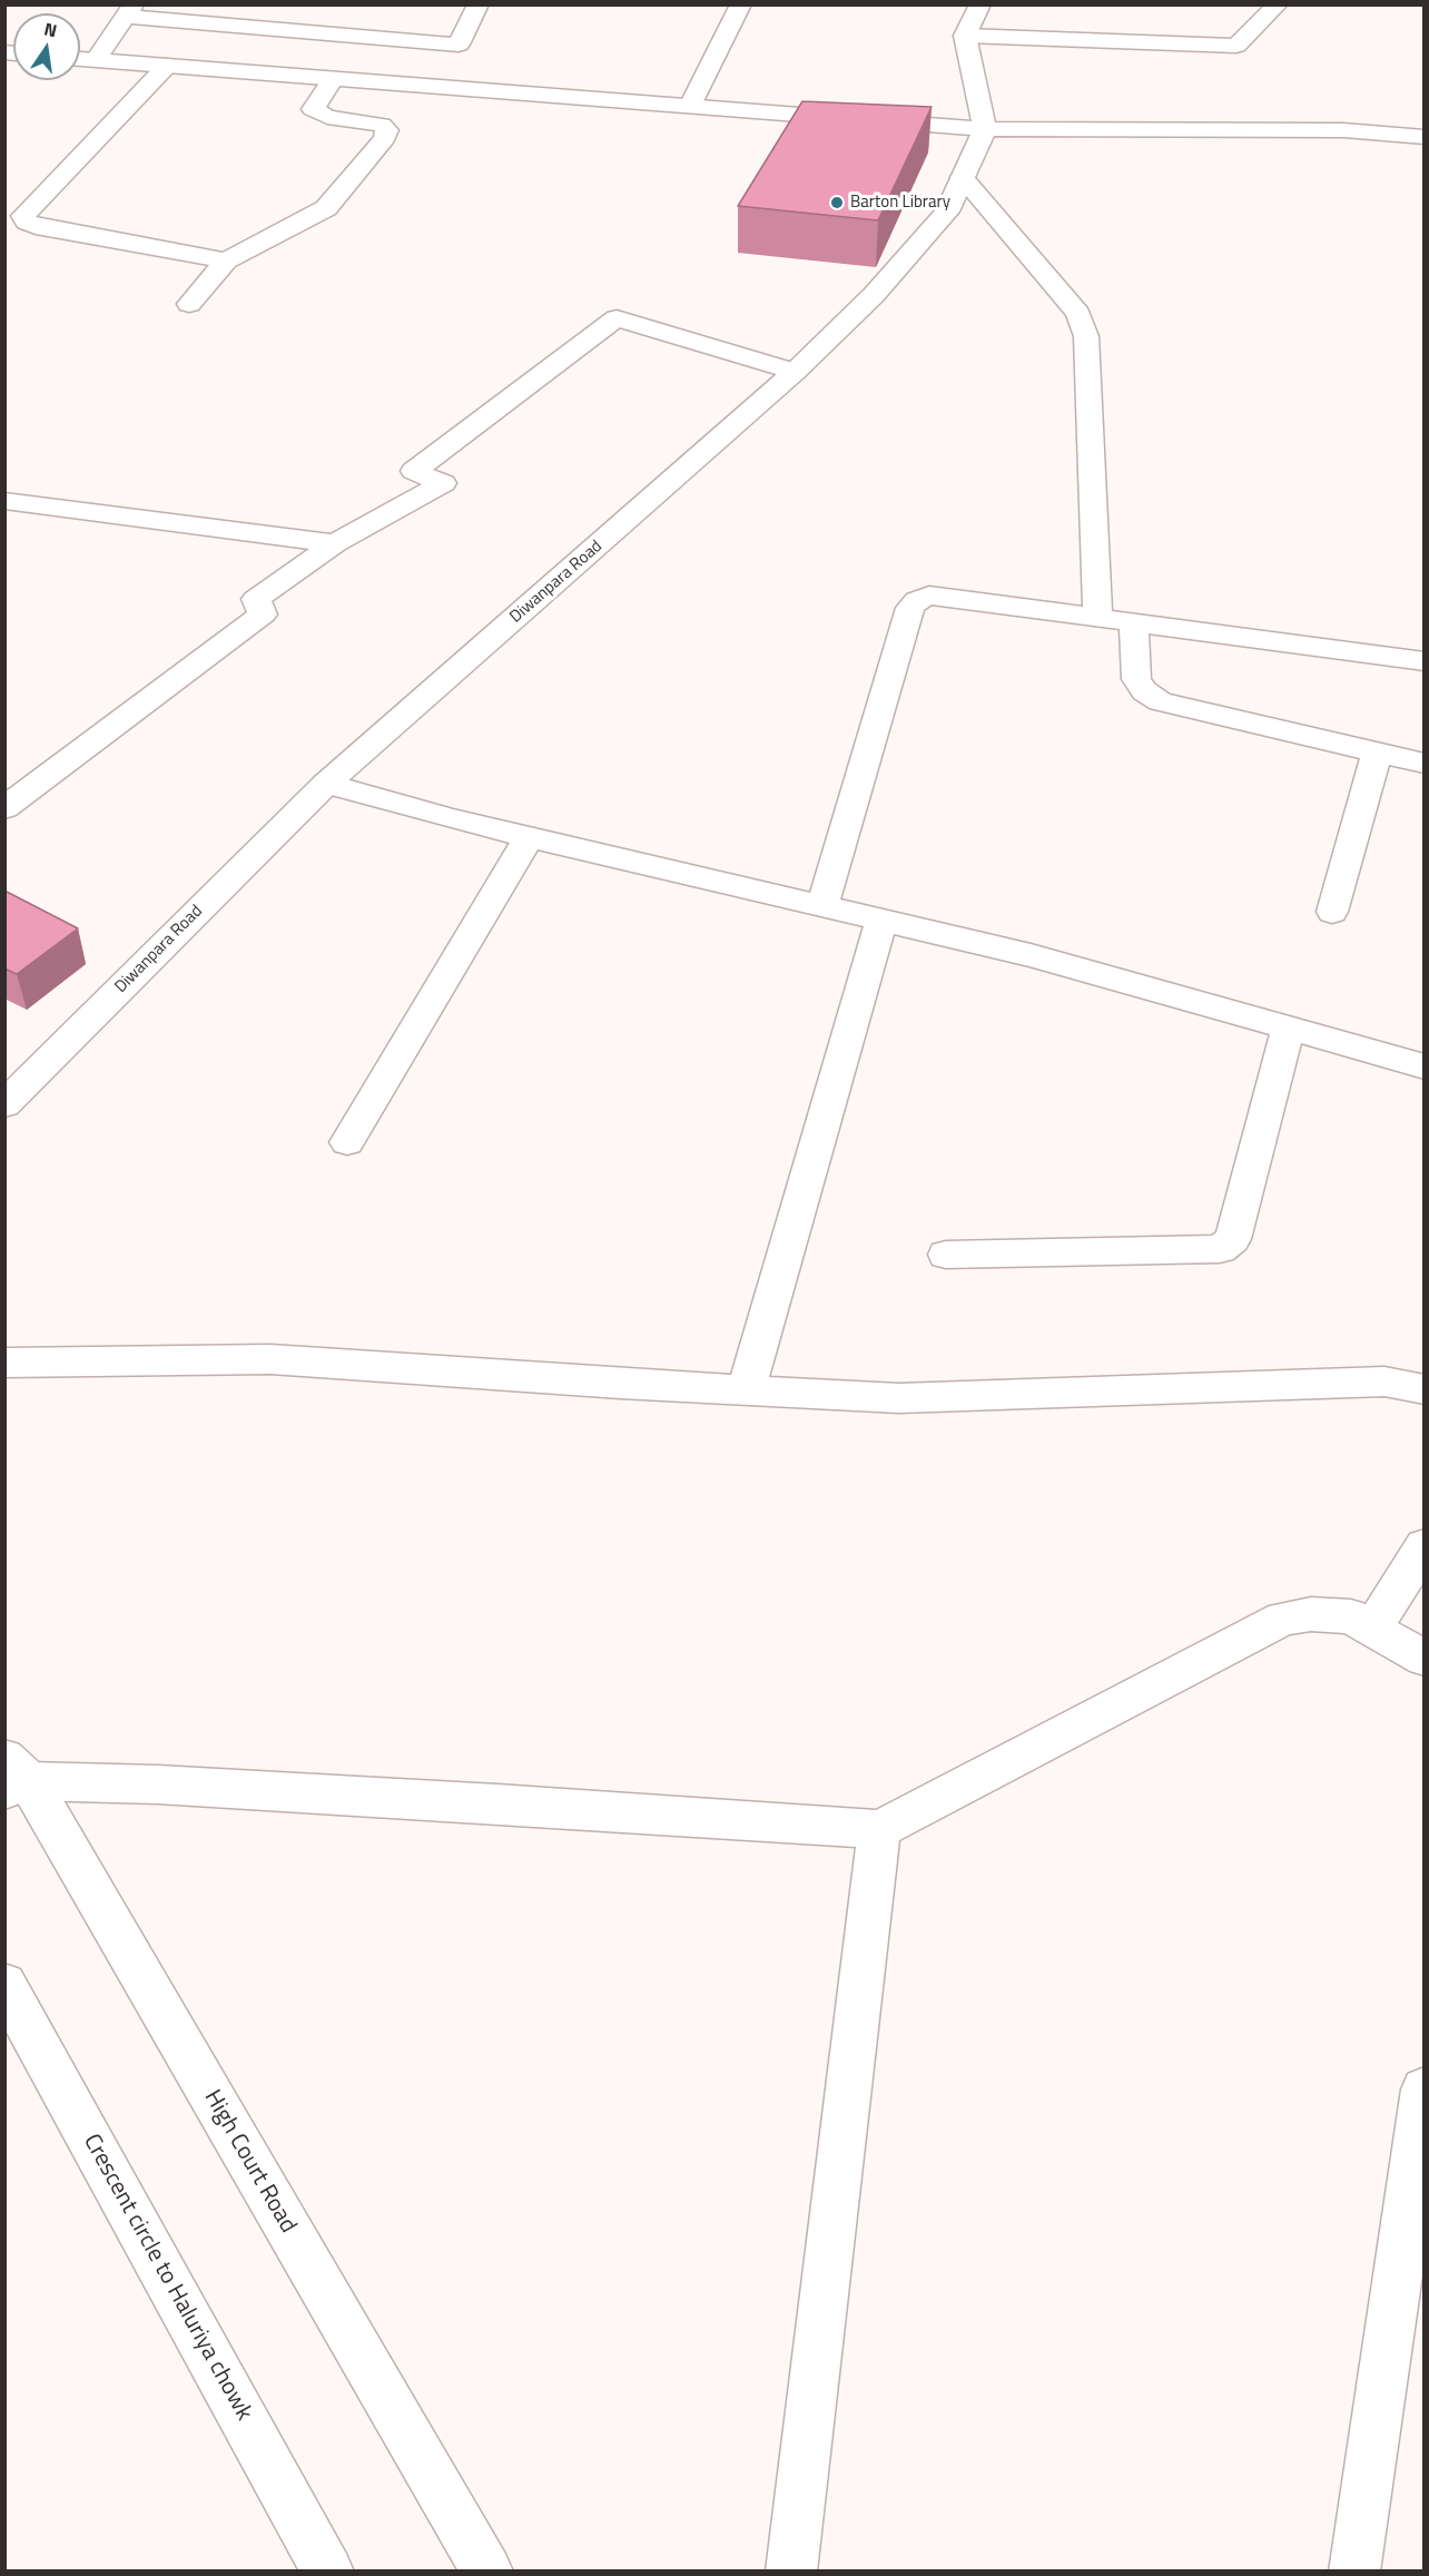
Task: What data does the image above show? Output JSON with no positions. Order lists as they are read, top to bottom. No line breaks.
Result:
{"streets":{"street":["Diwanpara Road","High Court Road","Crescent circle to Haluriya chowk"]},"places":["Barton Library"],"north":"top"}
